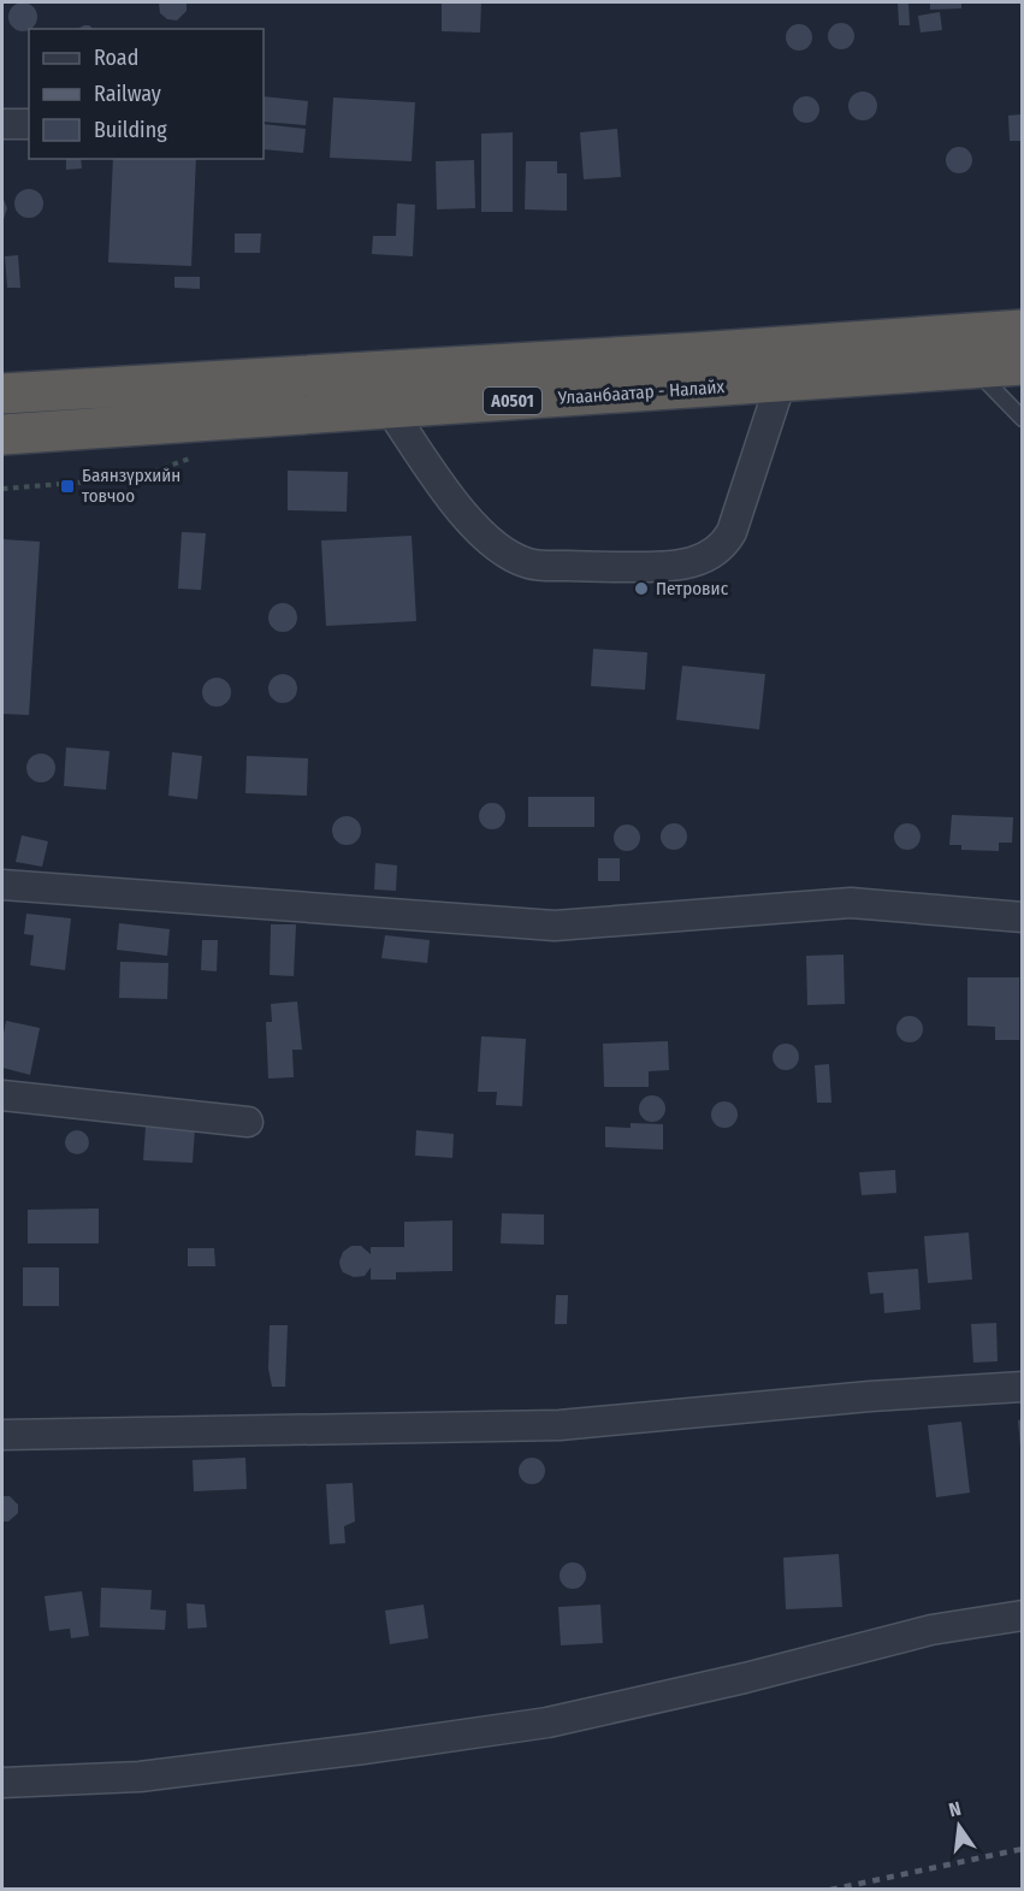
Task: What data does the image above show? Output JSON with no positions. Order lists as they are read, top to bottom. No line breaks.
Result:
{"streets":{"highway":["Улаанбаатар - Налайх","A0501"]},"places":{"transit":["Баянзүрхийн товчоо"],"other":["Петровис"]},"legend":["Road","Railway","Building"],"north":"top"}
